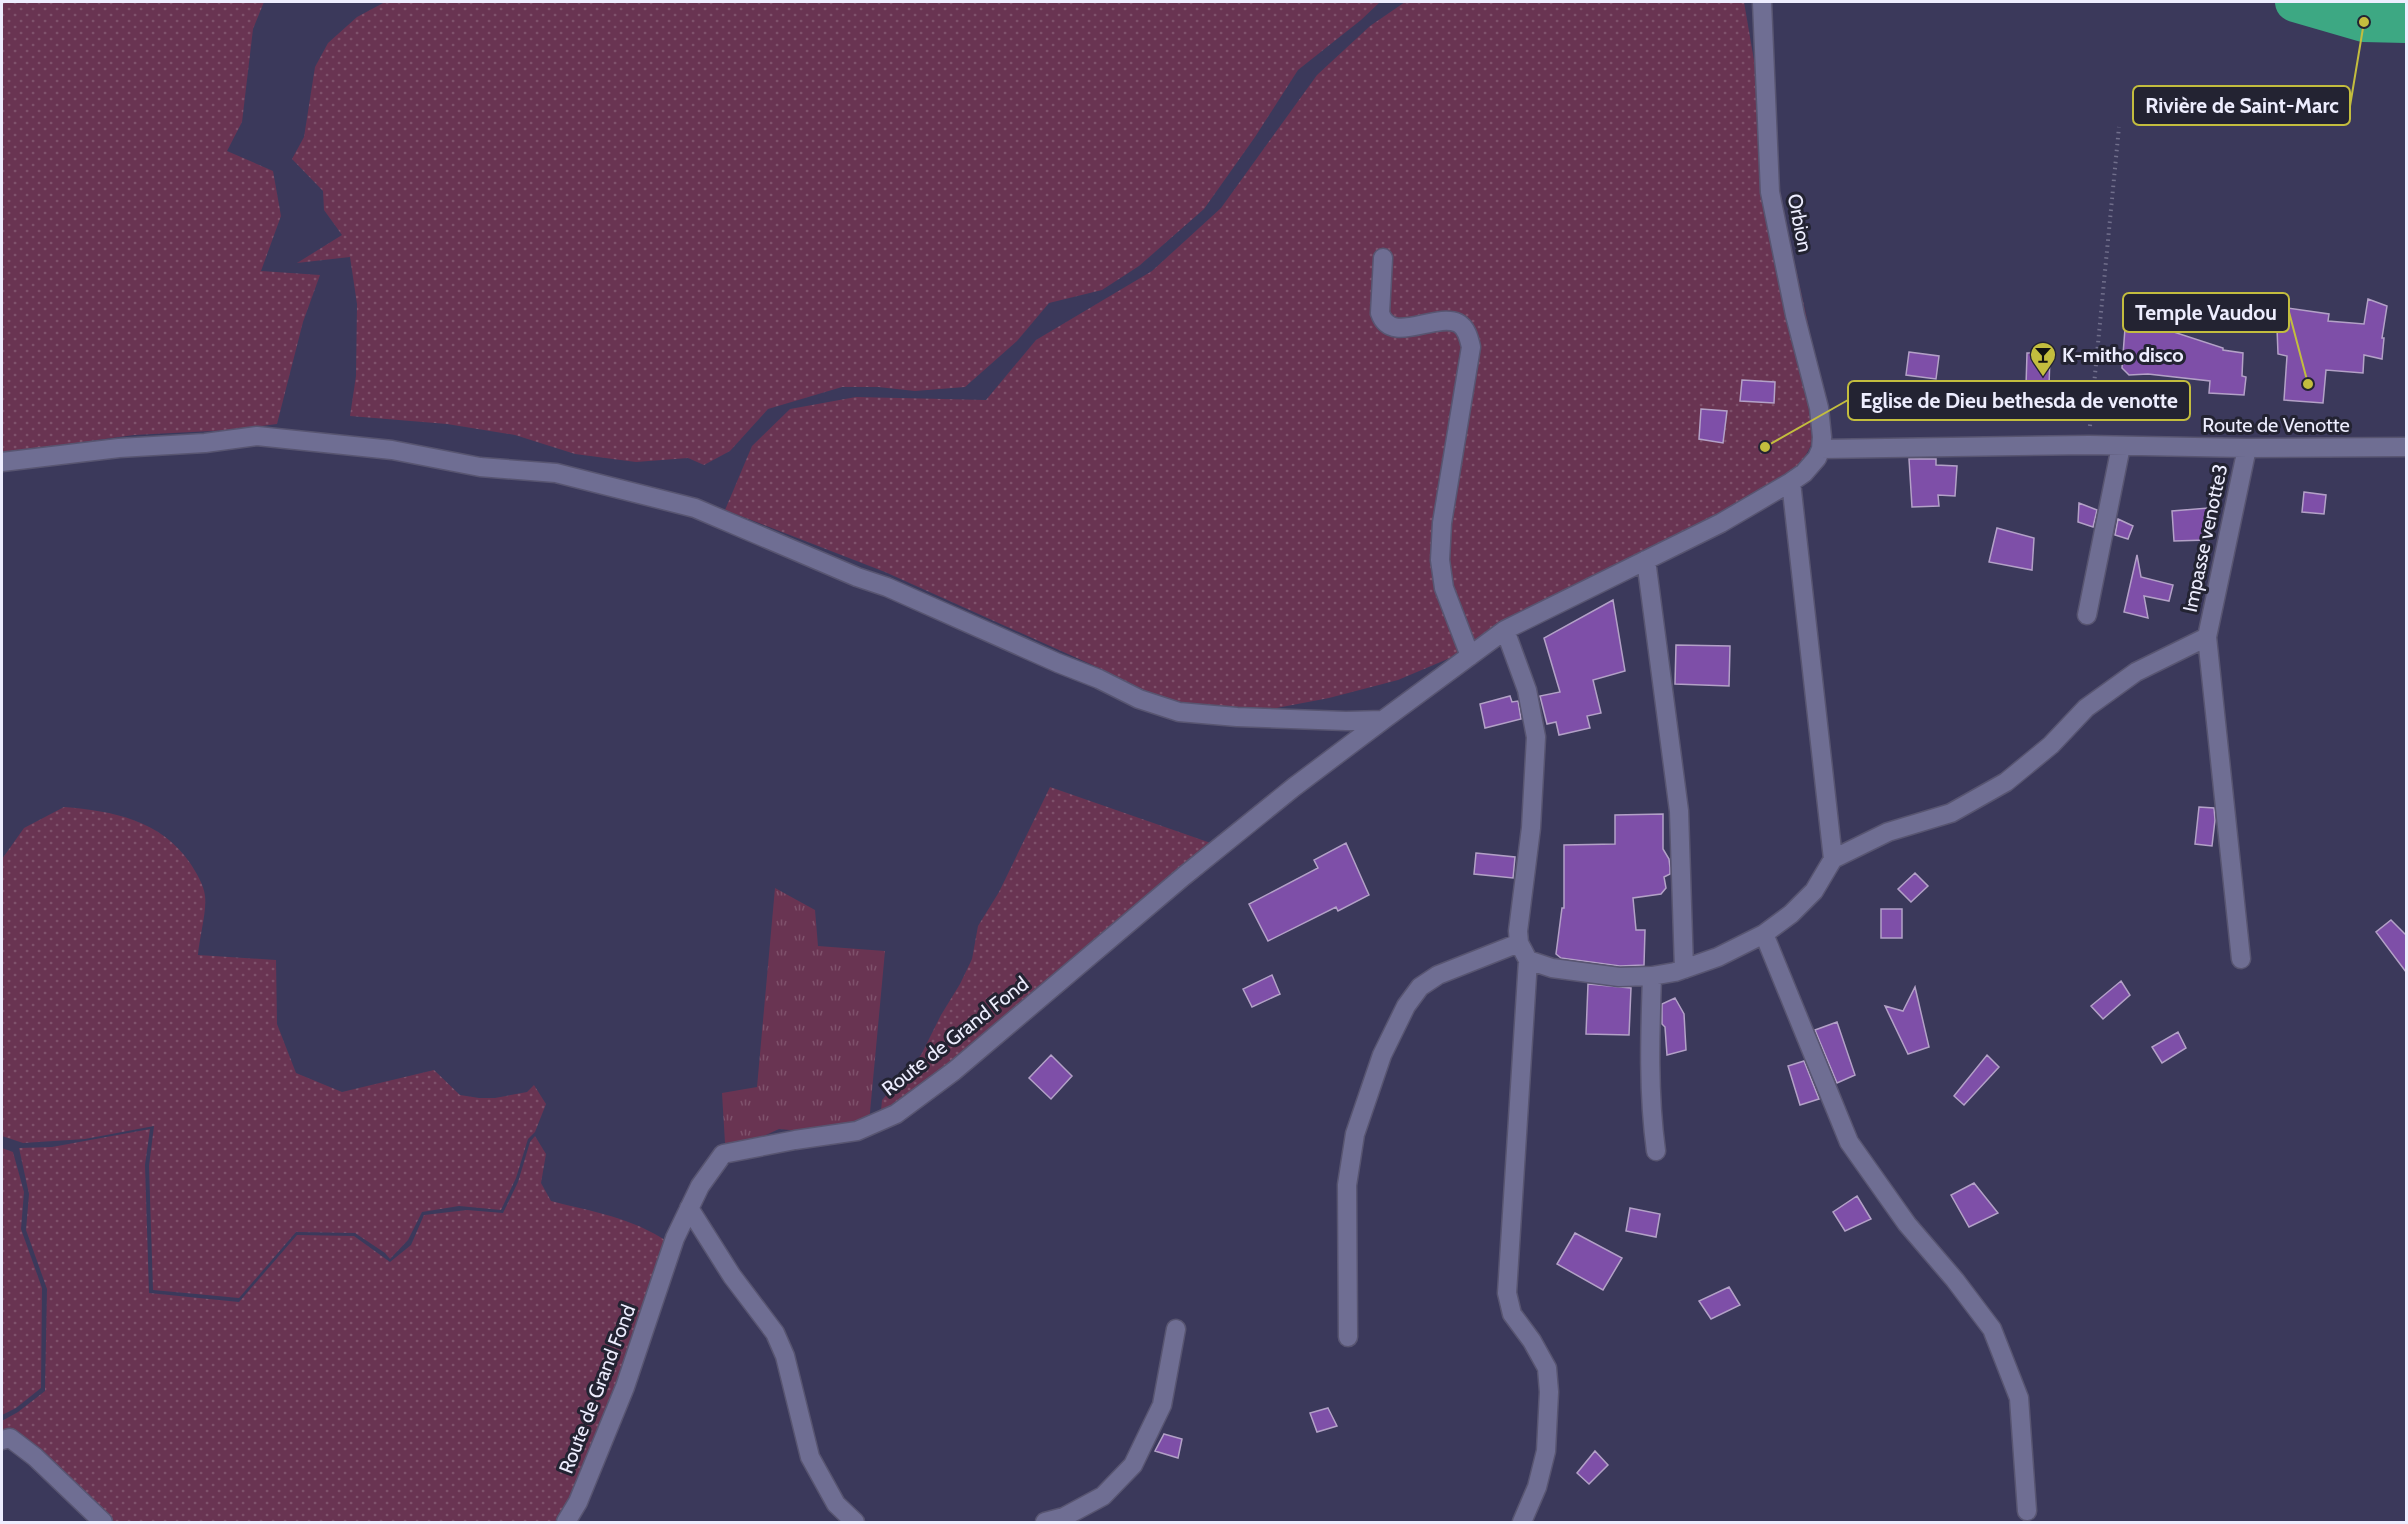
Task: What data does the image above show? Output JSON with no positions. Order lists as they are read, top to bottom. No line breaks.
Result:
{"streets":{"street":["Orbion","Route de Venotte","Impasse venotte3","Route de Grand Fond"]},"crossings":[["Orbion","Route de Venotte"],["Orbion","Route de Grand Fond"],["Route de Venotte","Impasse venotte3"],["Route de Venotte","Route de Grand Fond"]],"places":{"other":["Rivière de Saint-Marc","Temple Vaudou","Eglise de Dieu bethesda de venotte"],"bar":["K-mitho disco"]}}
